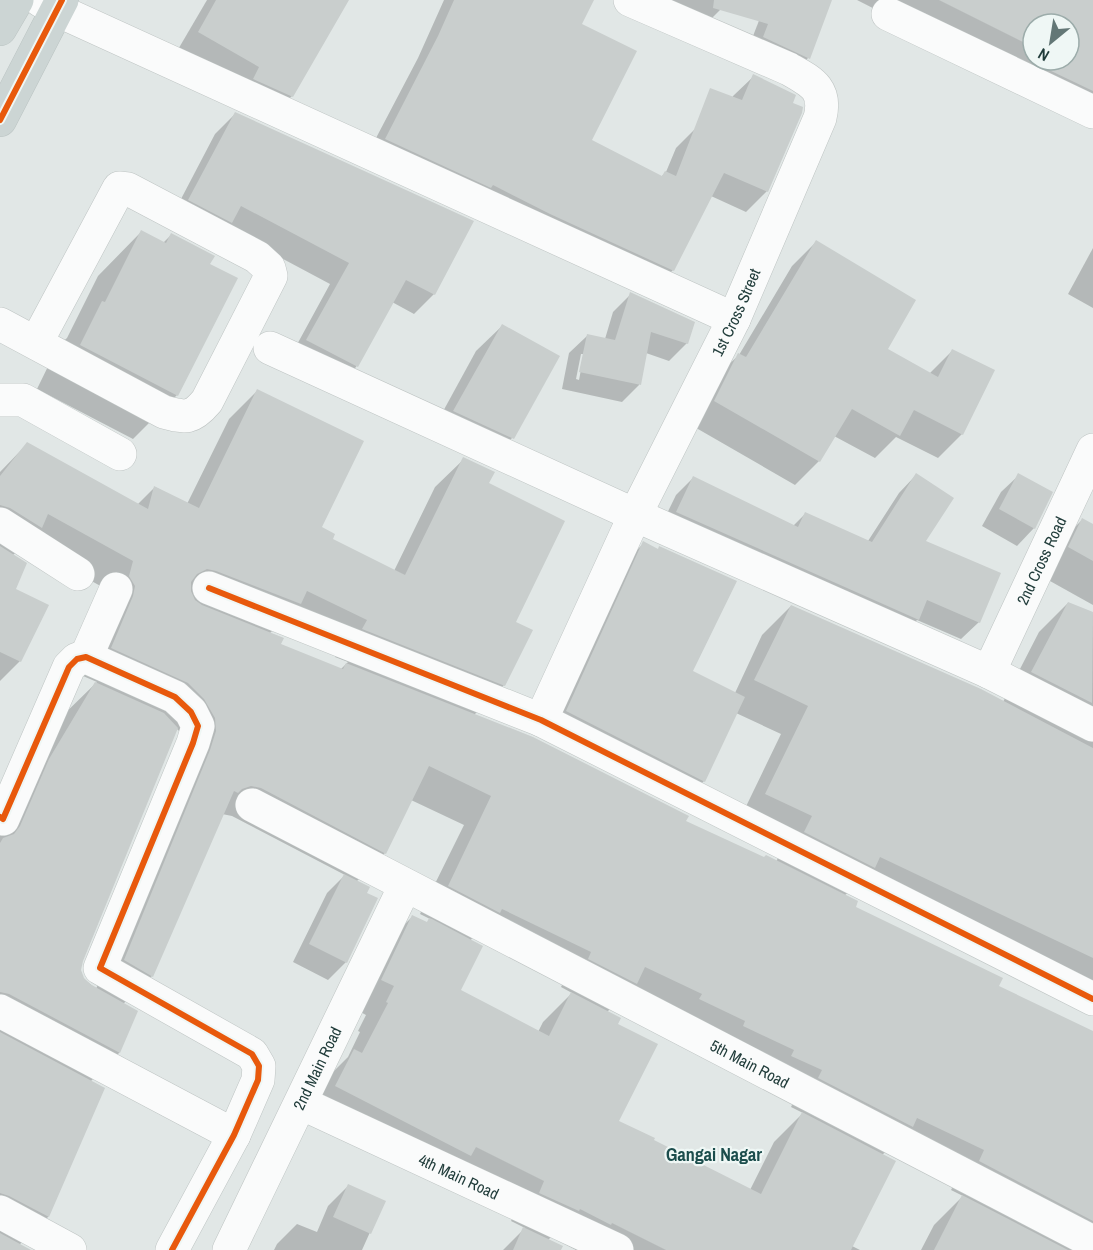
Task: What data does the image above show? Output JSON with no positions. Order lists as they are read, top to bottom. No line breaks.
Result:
{"streets":{"street":["1st Cross Street","2nd Cross Road","5th Main Road","2nd Main Road","4th Main Road"]},"crossings":[["5th Main Road","2nd Main Road"],["2nd Main Road","4th Main Road"]],"districts":["Gangai Nagar"],"north":"bottom left"}
